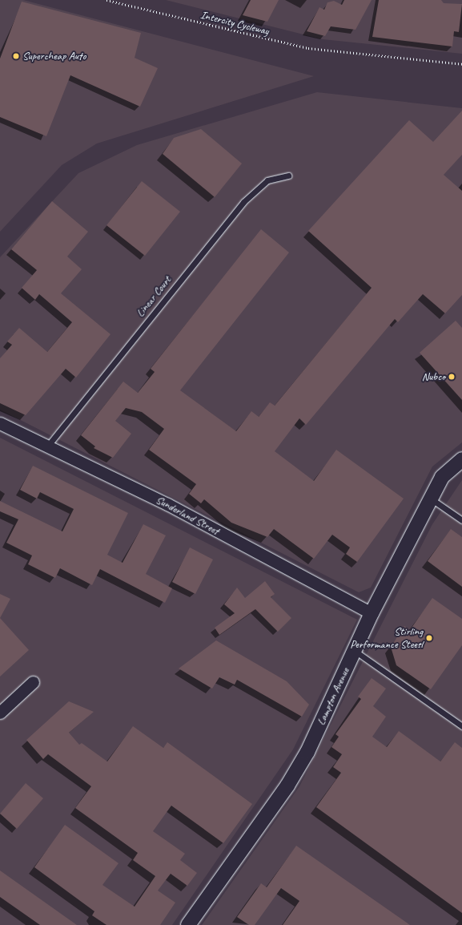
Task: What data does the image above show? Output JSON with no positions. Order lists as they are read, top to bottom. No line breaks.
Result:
{"streets":{"street":["Sunderland Street","Lampton Avenue"],"lane":["Linear Court"],"path":["Intercity Cycleway"]},"crossings":[["Linear Court","Sunderland Street"],["Sunderland Street","Lampton Avenue"]],"places":["Supercheap Auto","Nubco","Stirling Performance Steesl"]}
